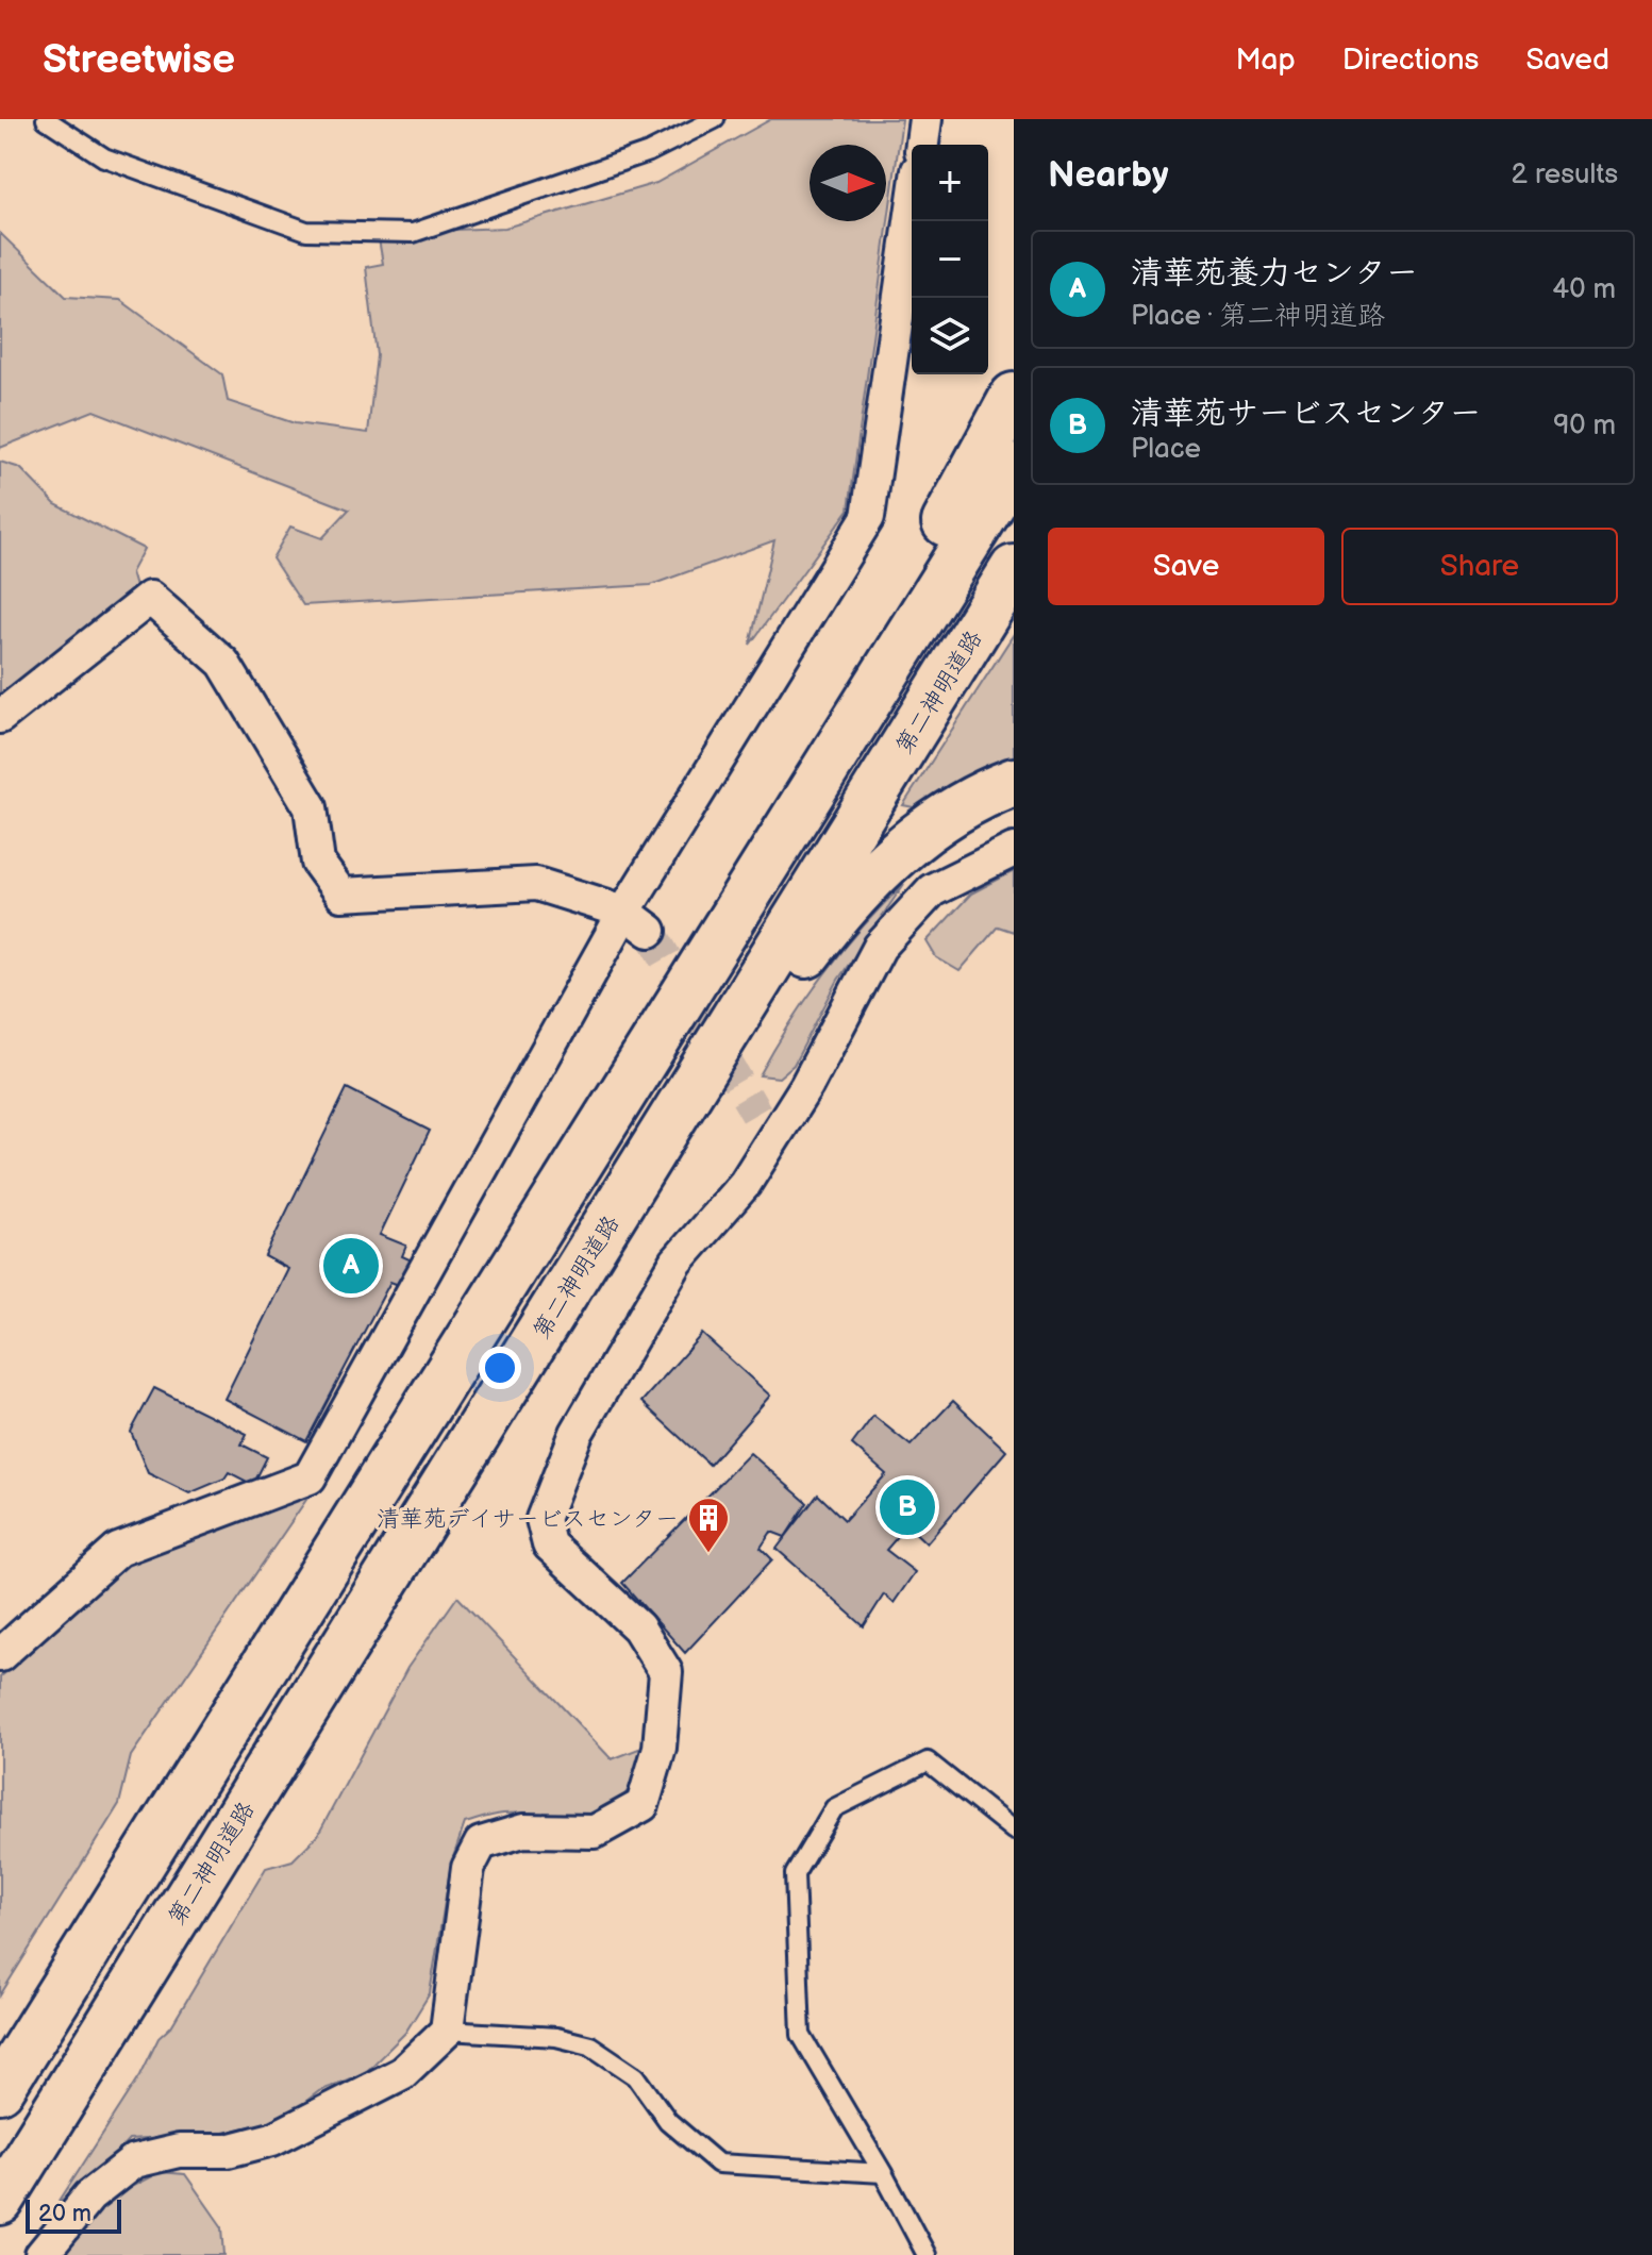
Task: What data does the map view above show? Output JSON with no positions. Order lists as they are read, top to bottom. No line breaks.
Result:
{"streets":{"highway":["第二神明道路"]},"places":{"building":["清華苑デイサービスセンター"]},"scale_bar":"20 m","north":"right","page":{"header":"Streetwise","nav":["Map","Directions","Saved"],"heading":["Nearby","2 results"],"map_buttons":["+","−"],"list":[{"mark":"A","name":"清華苑養力センター","note":"Place · 第二神明道路","value":"40 m"},{"mark":"B","name":"清華苑サービスセンター","note":"Place","value":"90 m"}],"buttons":["Save","Share"],"pins":["A","B"],"scale":"20 m"}}
